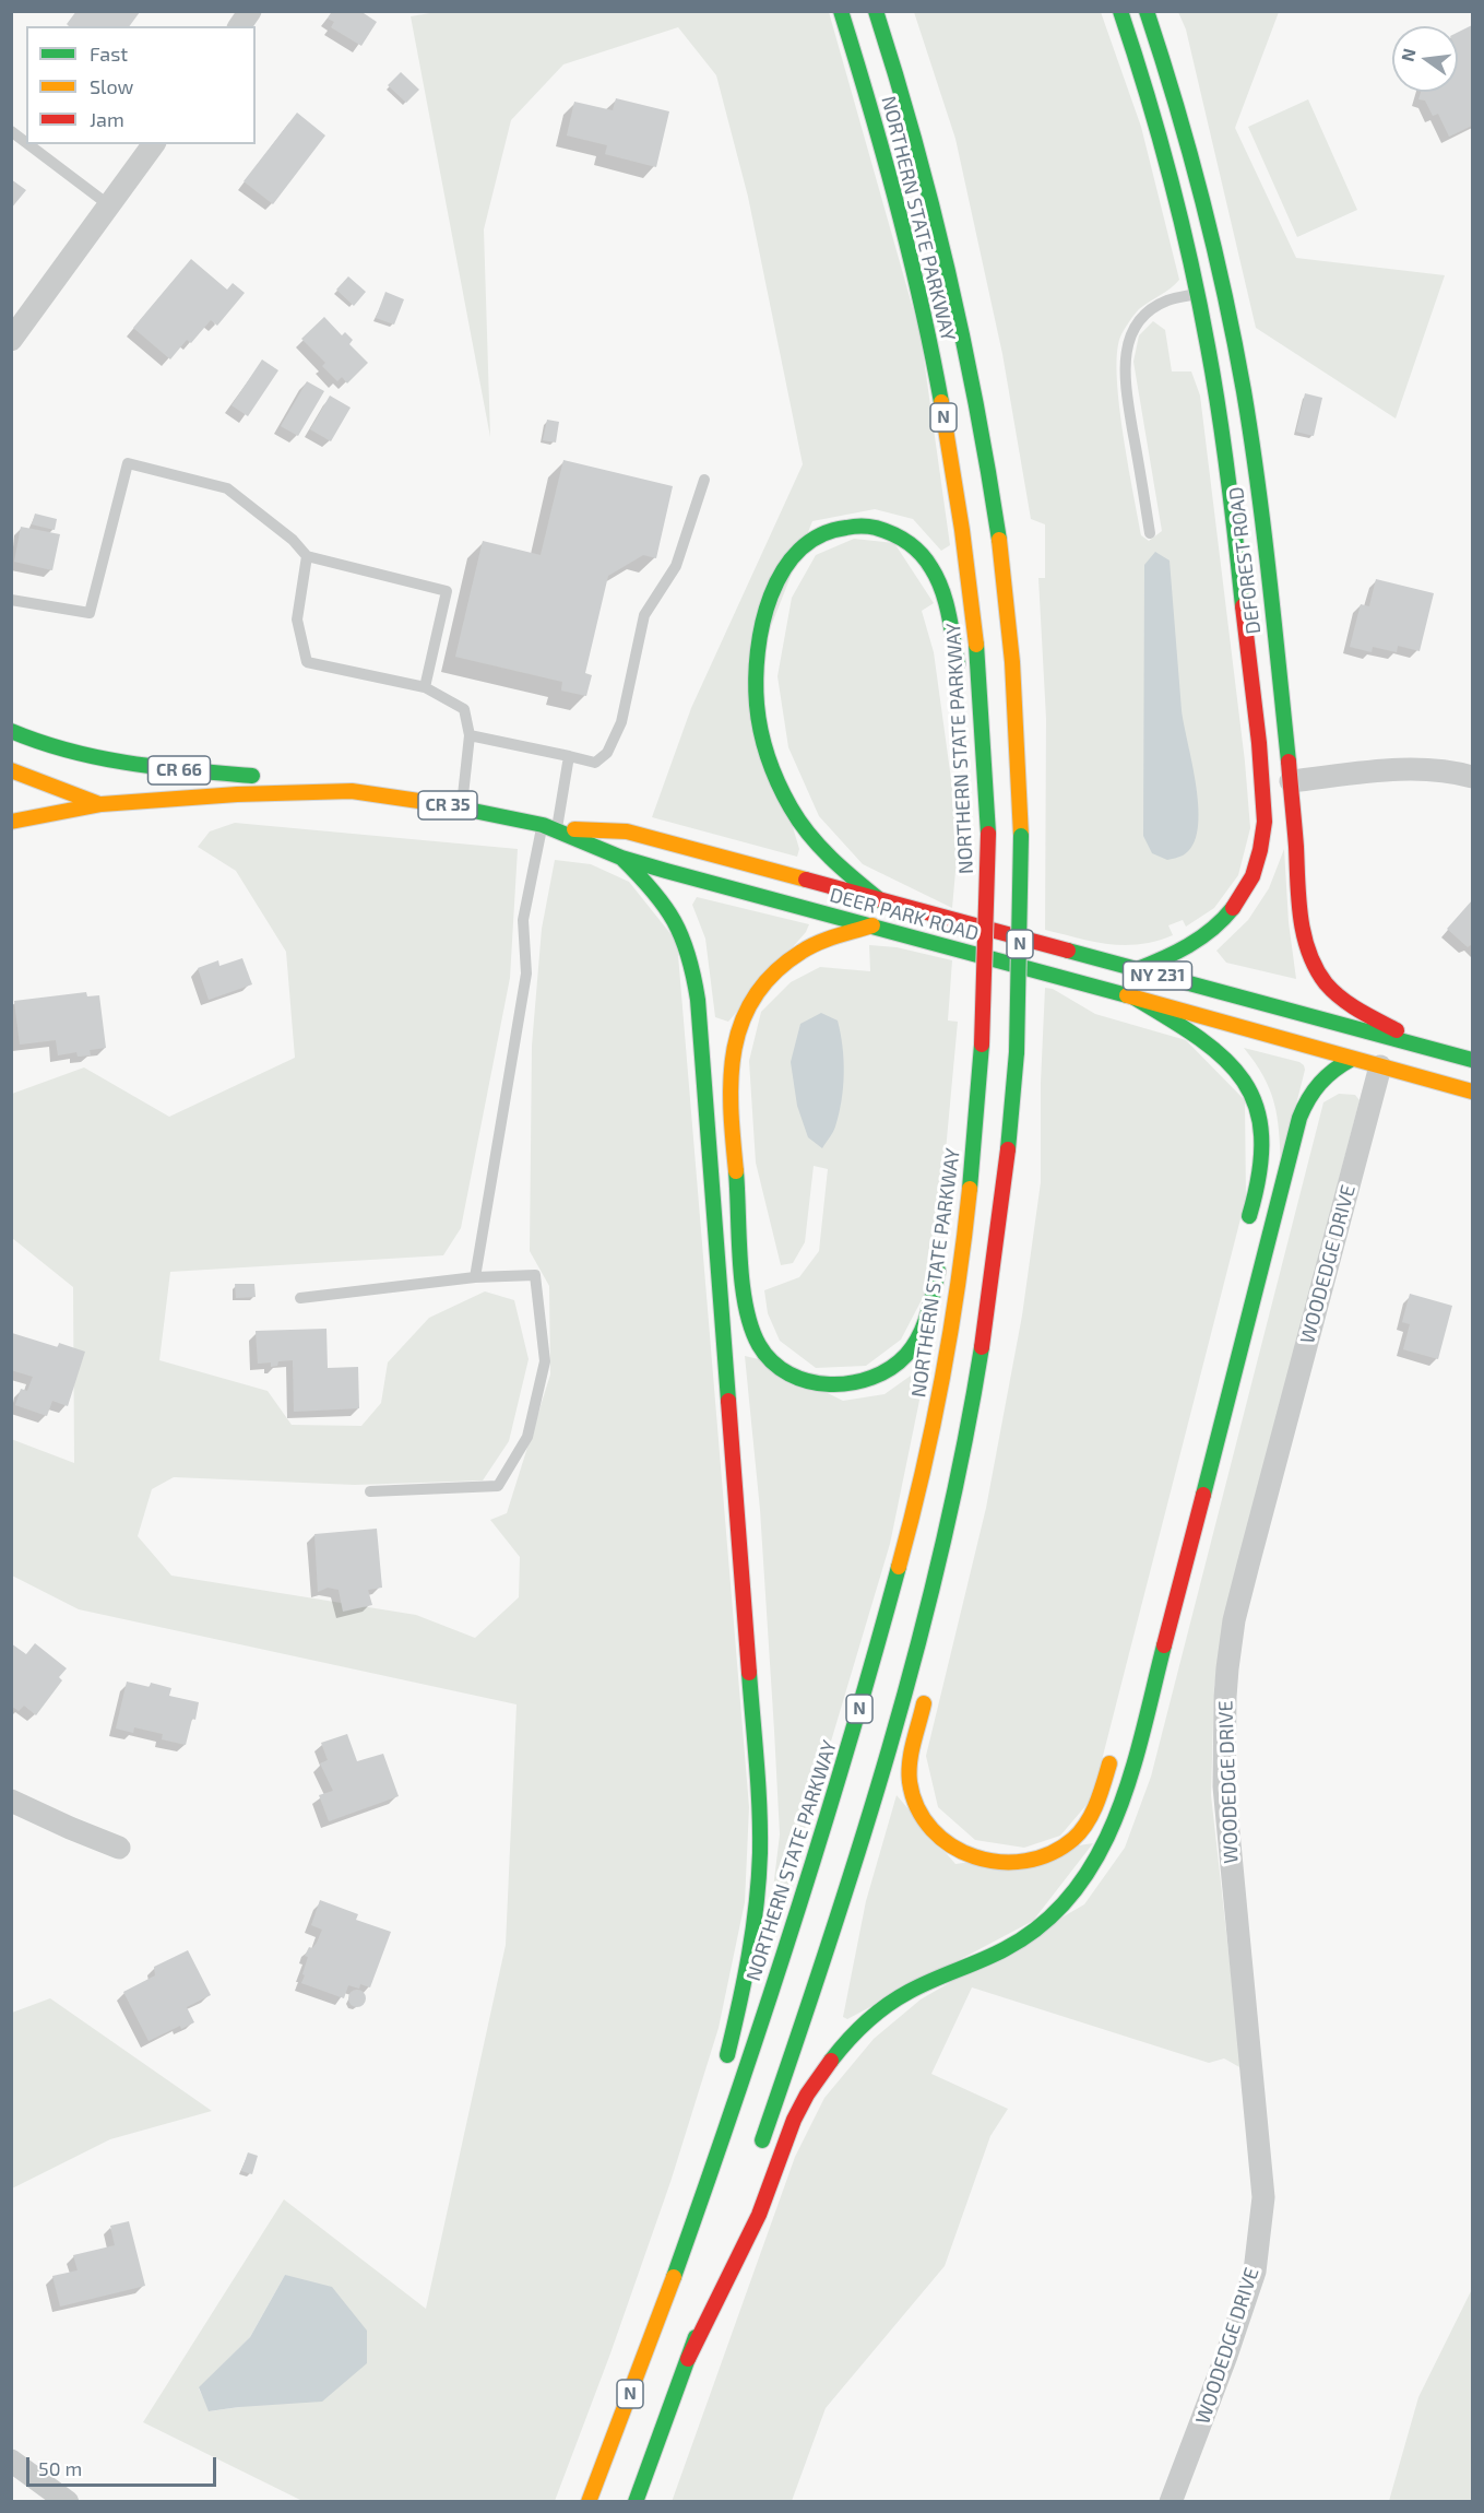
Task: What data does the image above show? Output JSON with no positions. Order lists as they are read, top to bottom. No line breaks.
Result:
{"streets":{"main road":["NORTHERN STATE PARKWAY","N","DEFOREST ROAD","CR 66","CR 35","DEER PARK ROAD","NY 231"],"street":["WOODEDGE DRIVE"]},"crossings":[["DEFOREST ROAD","DEER PARK ROAD"],["CR 66","DEER PARK ROAD"],["DEER PARK ROAD","WOODEDGE DRIVE"]],"legend":["Fast","Slow","Jam"],"scale_bar":"50 m","north":"left"}
